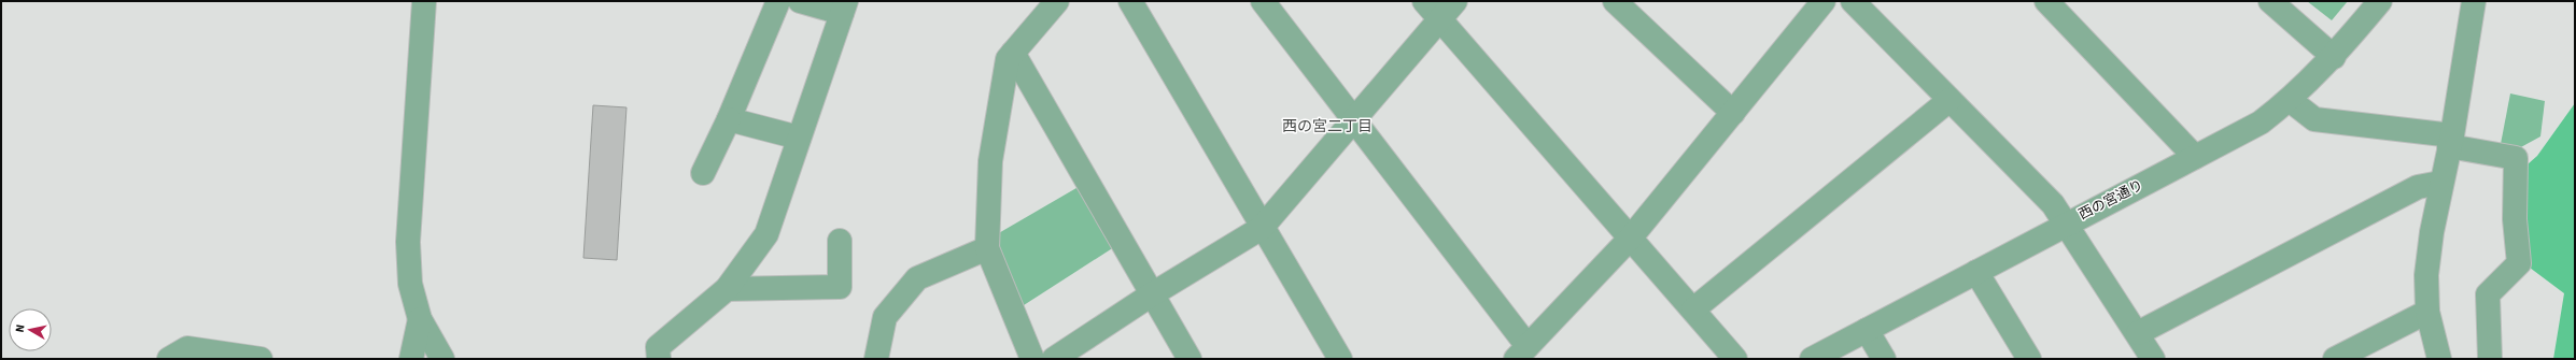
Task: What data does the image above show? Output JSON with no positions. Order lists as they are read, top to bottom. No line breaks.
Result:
{"streets":{"street":["西の宮通り"]},"districts":["西の宮二丁目"],"north":"left"}
